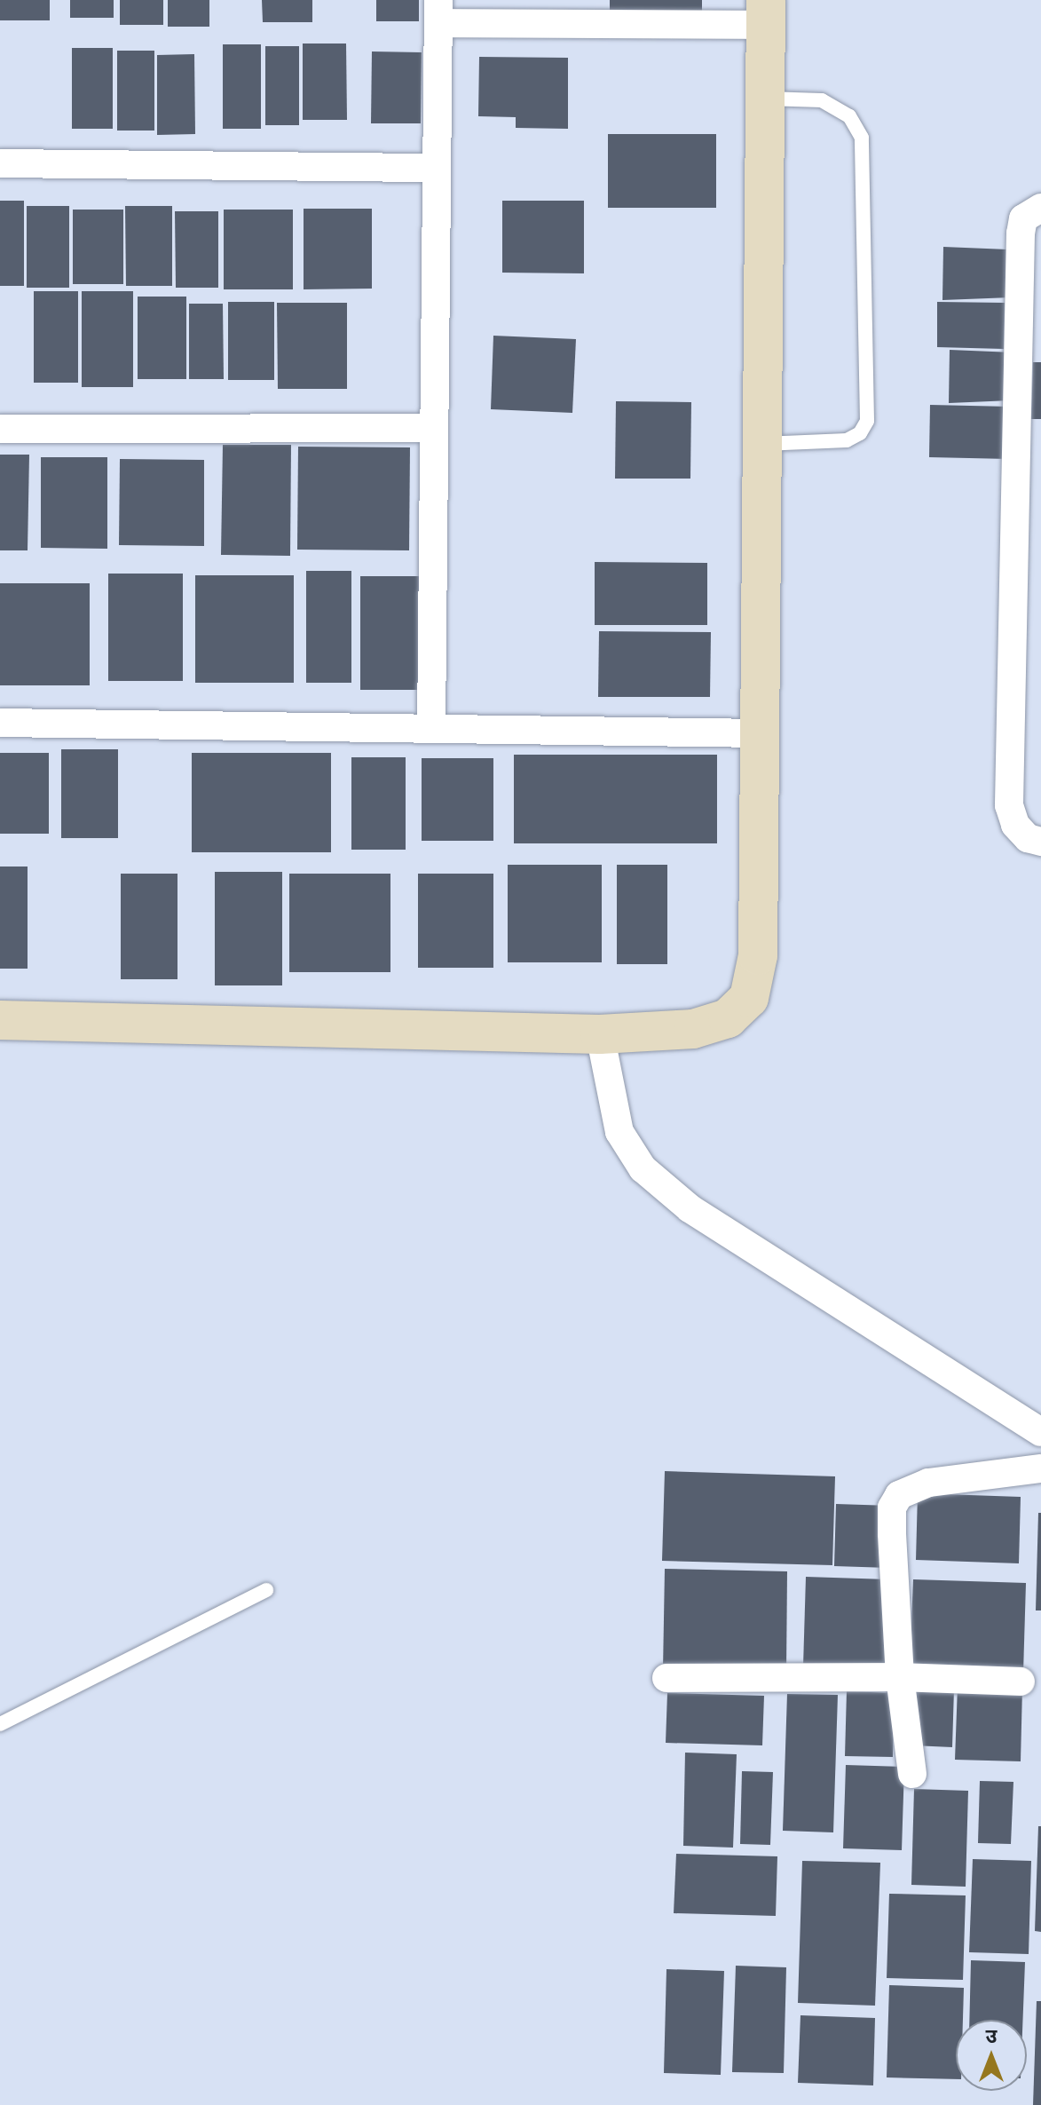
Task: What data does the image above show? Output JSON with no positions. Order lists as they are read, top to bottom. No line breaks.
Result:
{"north":"top"}
